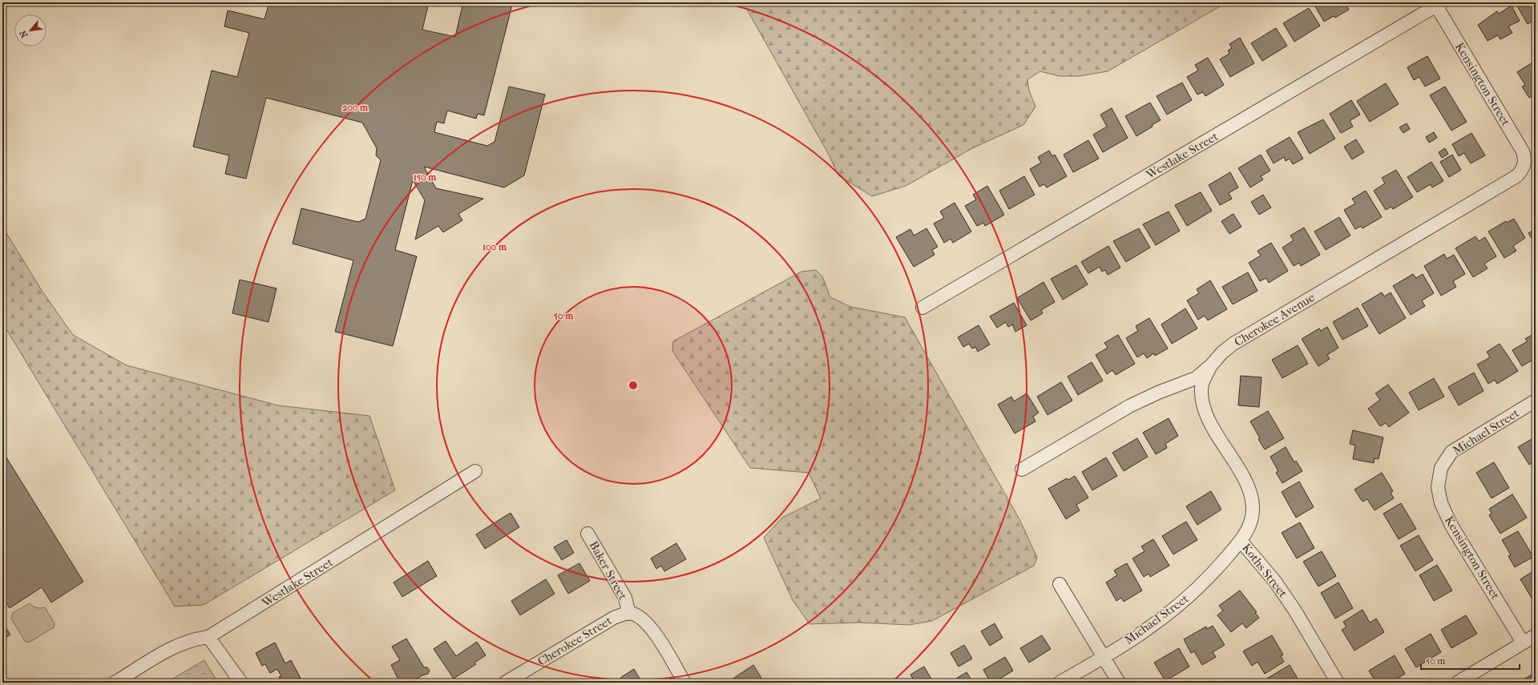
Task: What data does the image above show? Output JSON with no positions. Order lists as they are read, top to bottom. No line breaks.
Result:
{"streets":{"street":["Kensington Street","Westlake Street","Cherokee Avenue","Michael Street","Baker Street","Koths Street","Cherokee Street"]},"crossings":[["Kensington Street","Westlake Street"],["Kensington Street","Cherokee Avenue"],["Kensington Street","Michael Street"],["Cherokee Avenue","Koths Street"],["Michael Street","Koths Street"],["Baker Street","Cherokee Street"]],"scale_bar":"50 m","north":"bottom left","rings":["200 m","150 m","100 m","50 m"]}
